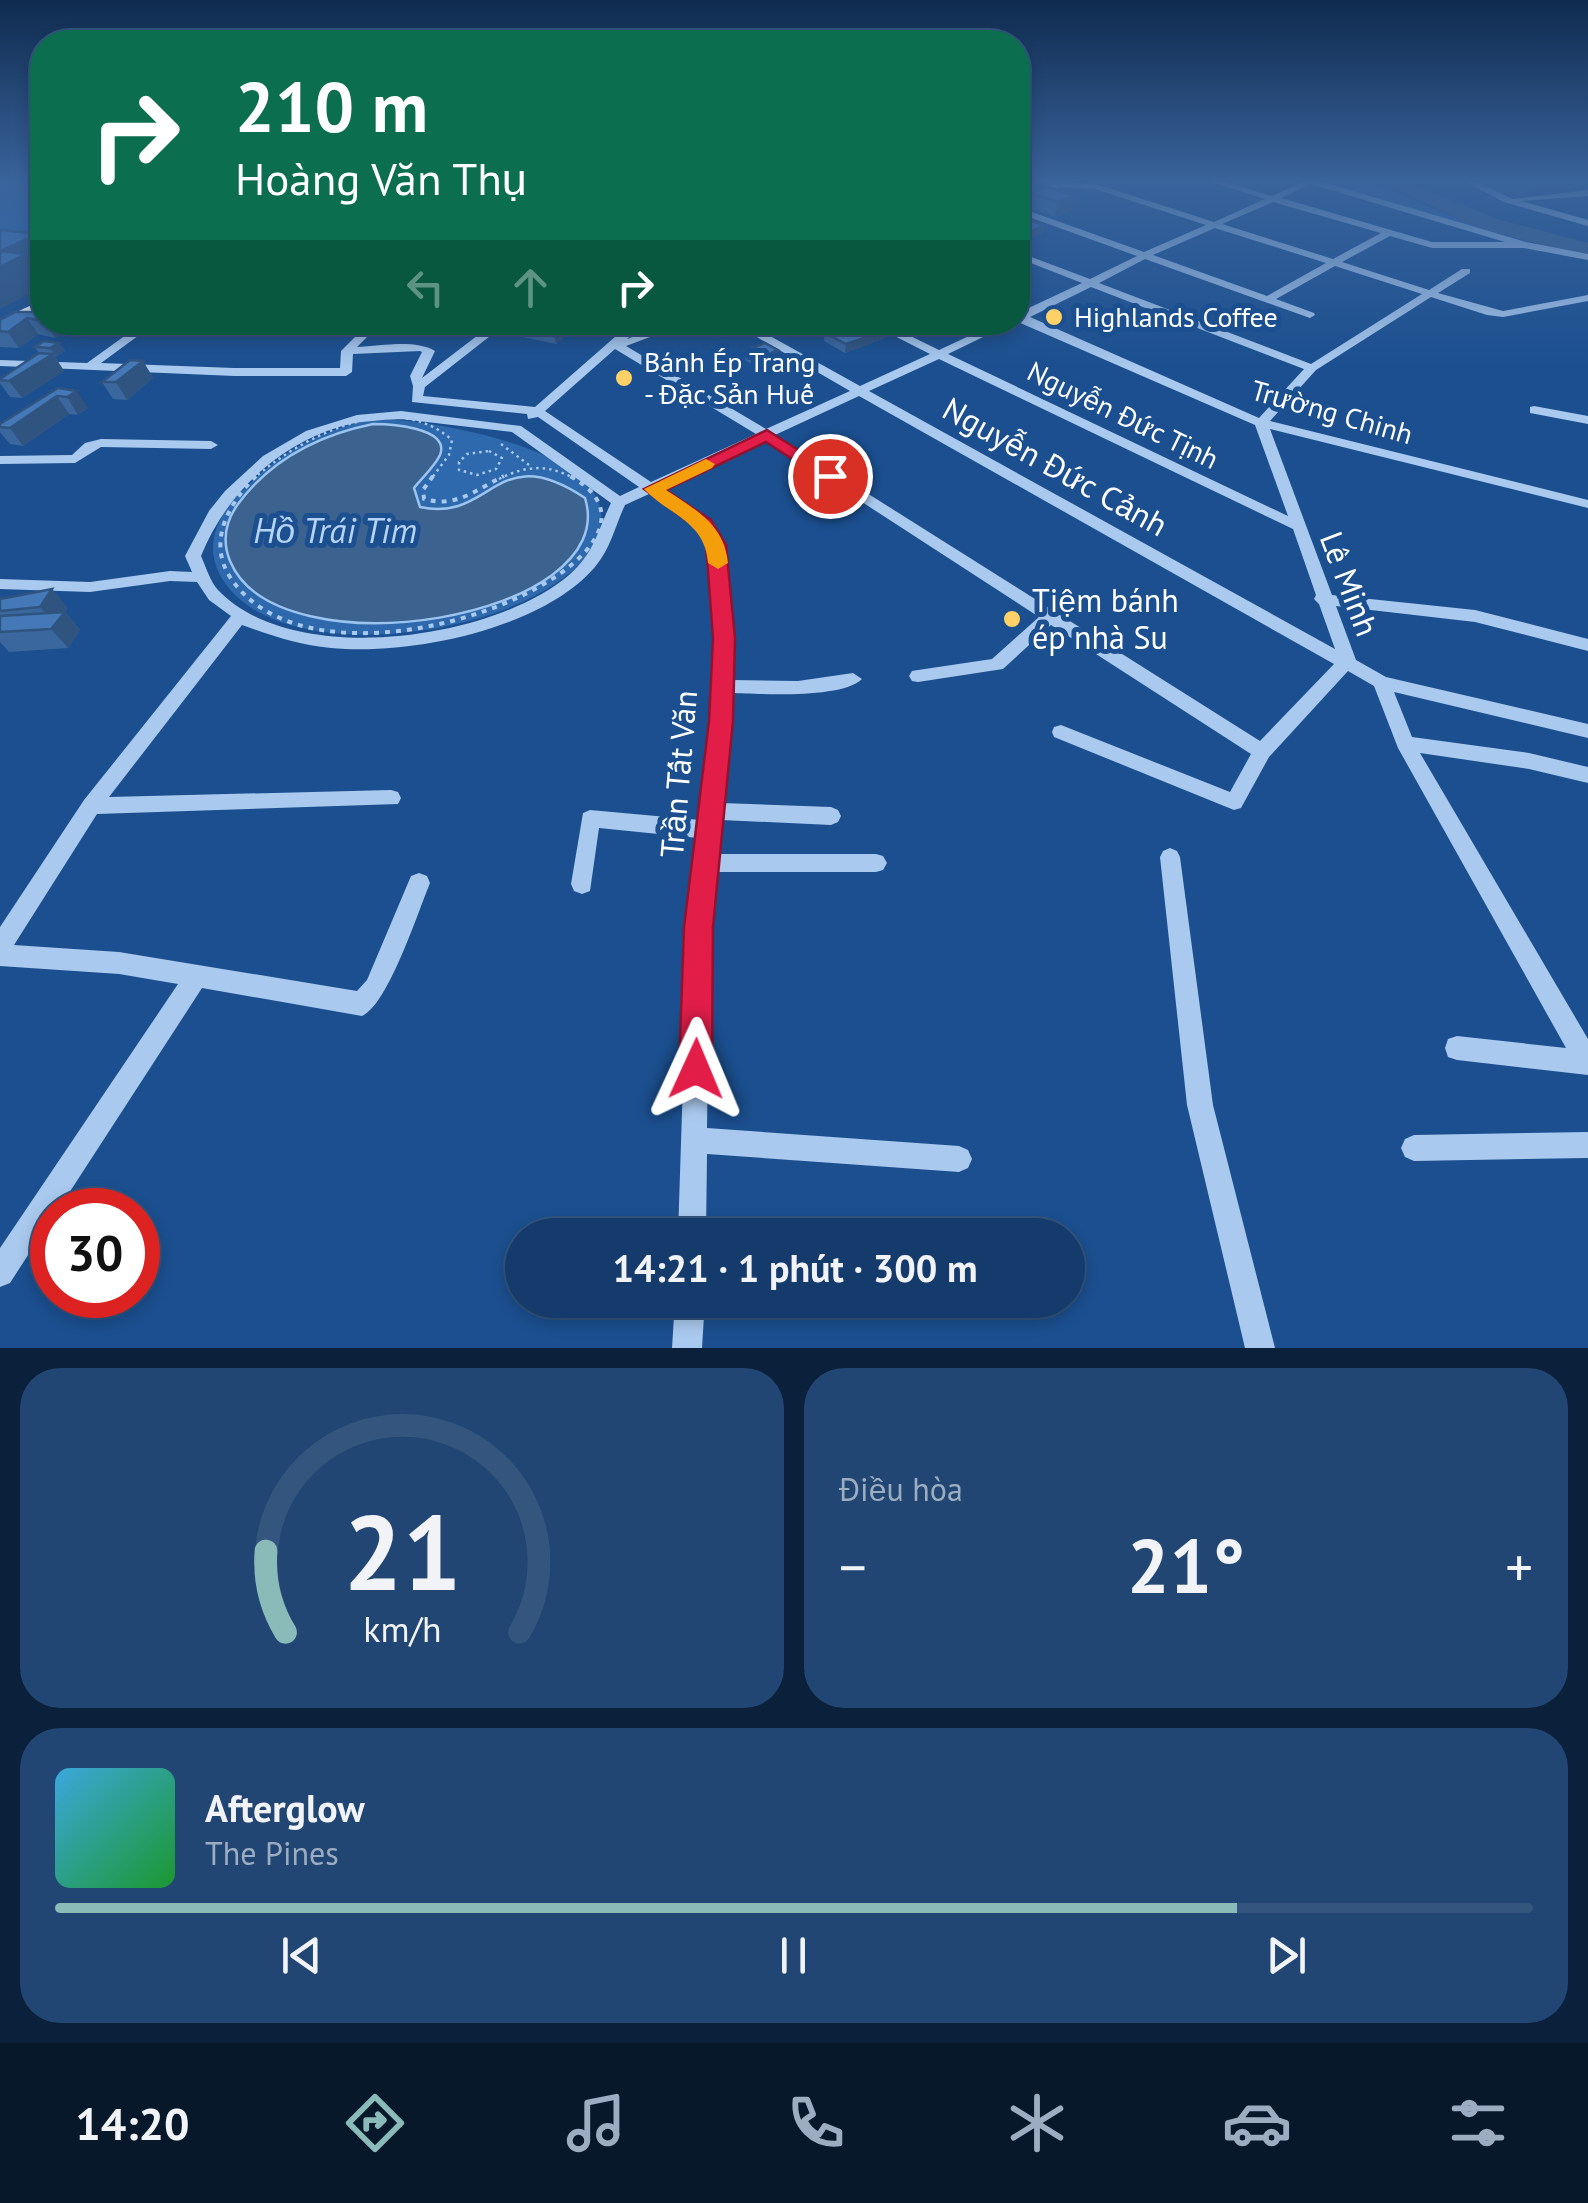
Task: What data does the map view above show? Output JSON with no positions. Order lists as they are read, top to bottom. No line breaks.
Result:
{"streets":{"street":["Trường Chinh","Nguyễn Đức Tịnh","Nguyễn Đức Cảnh","Lê Minh","Trần Tất Văn"]},"crossings":[["Trường Chinh","Lê Minh"],["Nguyễn Đức Tịnh","Lê Minh"],["Nguyễn Đức Cảnh","Lê Minh"]],"water":["Hồ Trái Tim"],"places":["Highlands Coffee","Bánh Ép Trang - Đặc Sản Huế","Tiệm bánh ép nhà Su"],"page":{"turn":["210 m","Hoàng Văn Thụ"],"limit":"30","trip":"14:21 · 1 phút · 300 m","tile":"Điều hòa","heat":["−","21°","+"],"song":["Afterglow","The Pines"],"tabs":"14:20","gauge":["21","km/h"]}}
